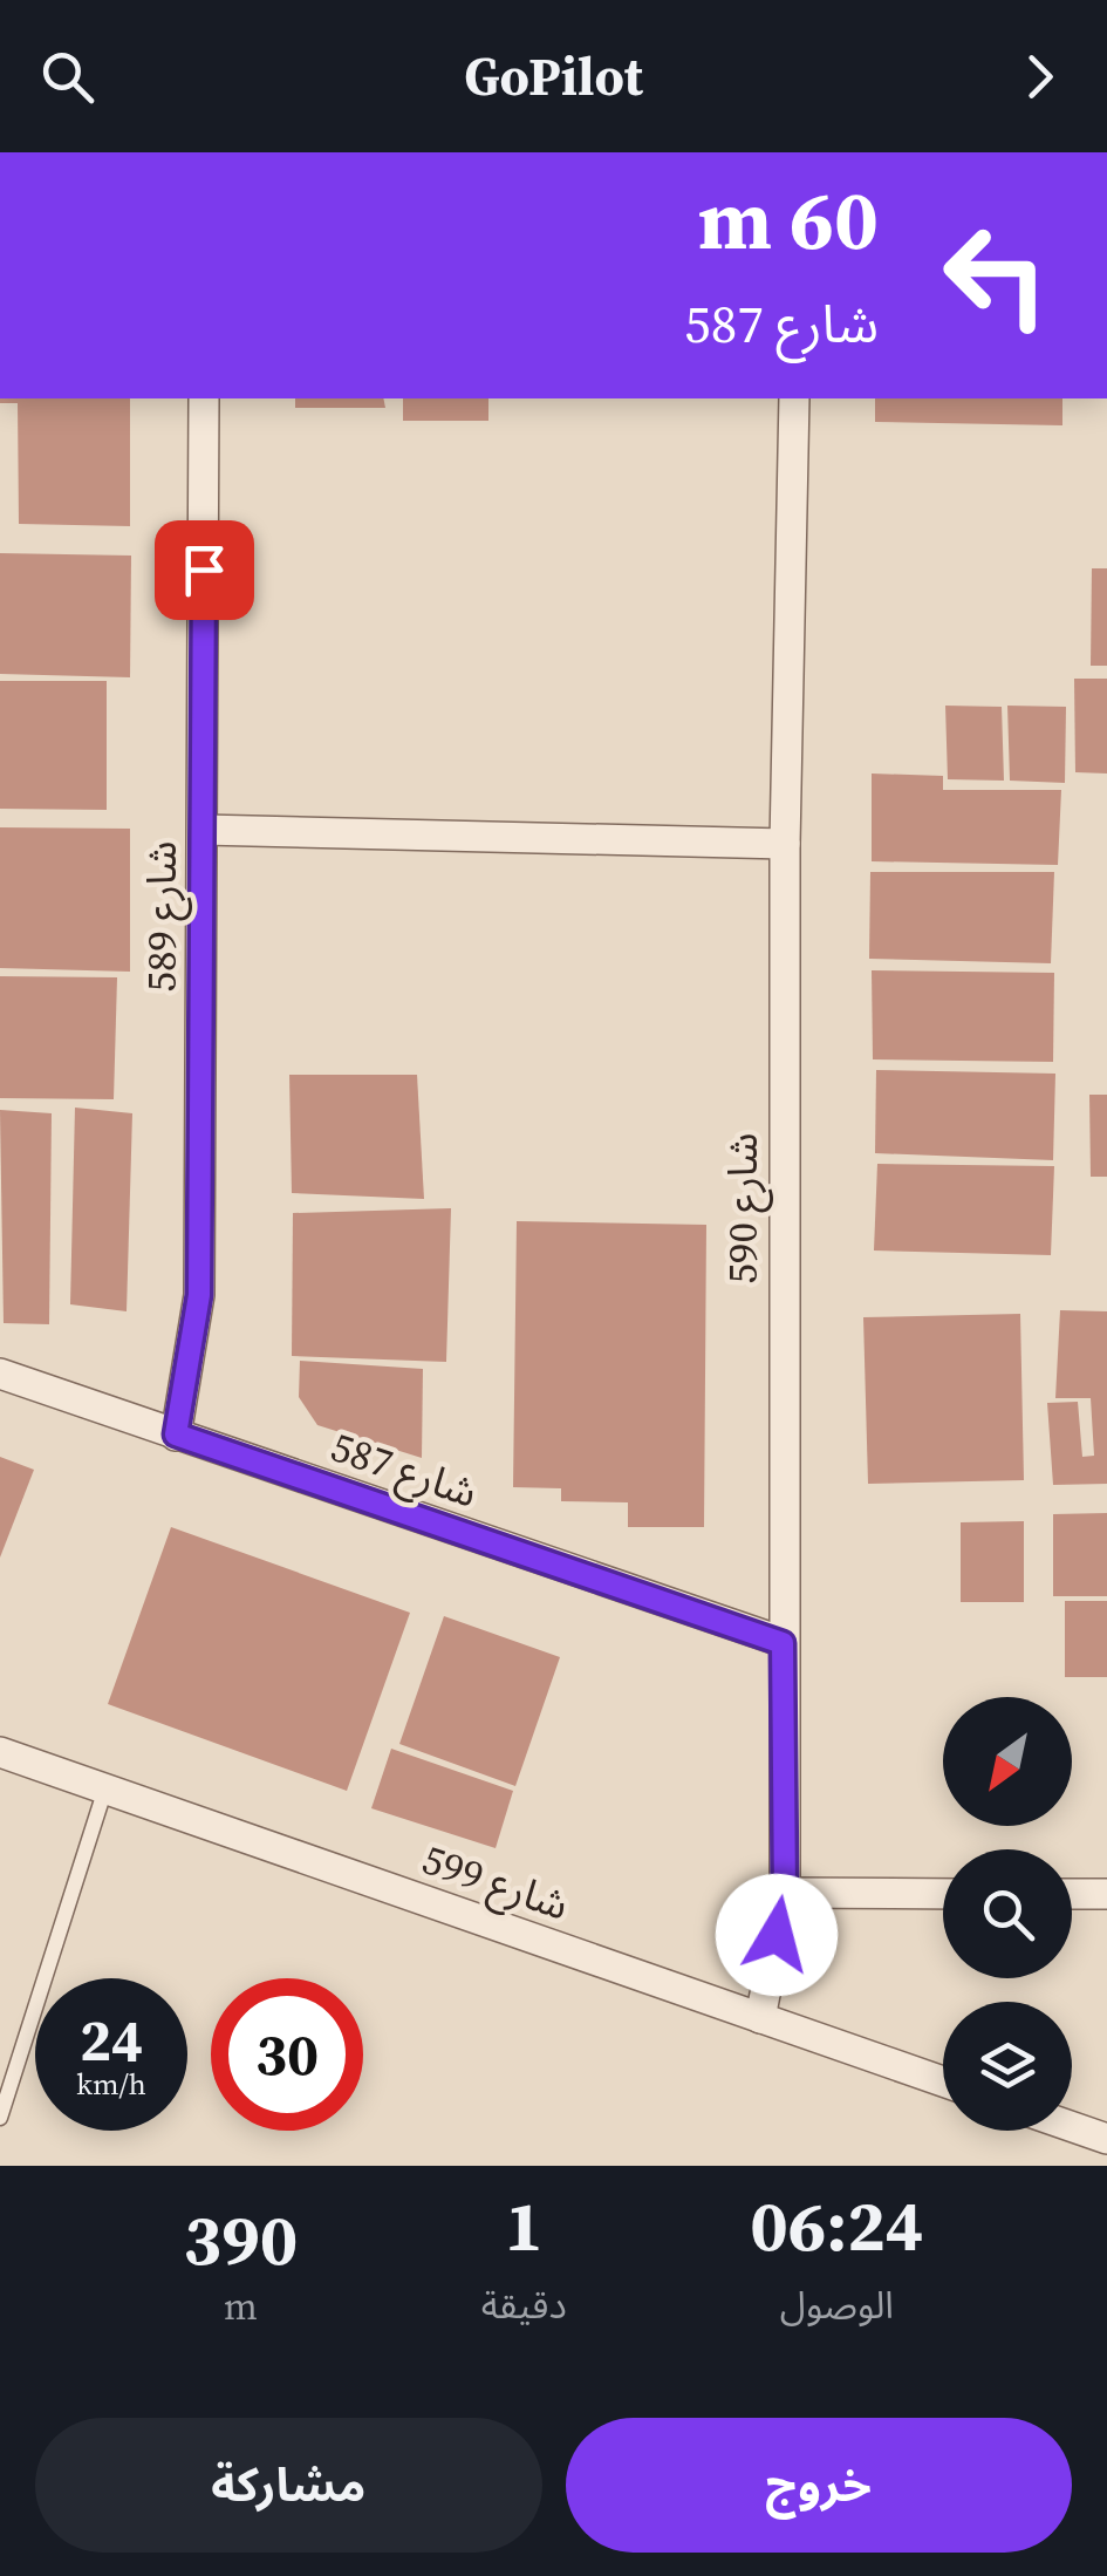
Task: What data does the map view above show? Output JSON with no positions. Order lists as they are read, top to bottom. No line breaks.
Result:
{"streets":{"street":["شارع 589","شارع 590","شارع 587","شارع 599"]},"crossings":[["شارع 589","شارع 587"],["شارع 590","شارع 587"],["شارع 590","شارع 599"]],"north":"bottom left","page":{"header":"GoPilot","turn":["60 m","شارع 587"],"speed":"24 km/h","limit":"30","eta":["06:24","الوصول","1","دقيقة","390","m"],"buttons":["خروج","مشاركة"]}}
